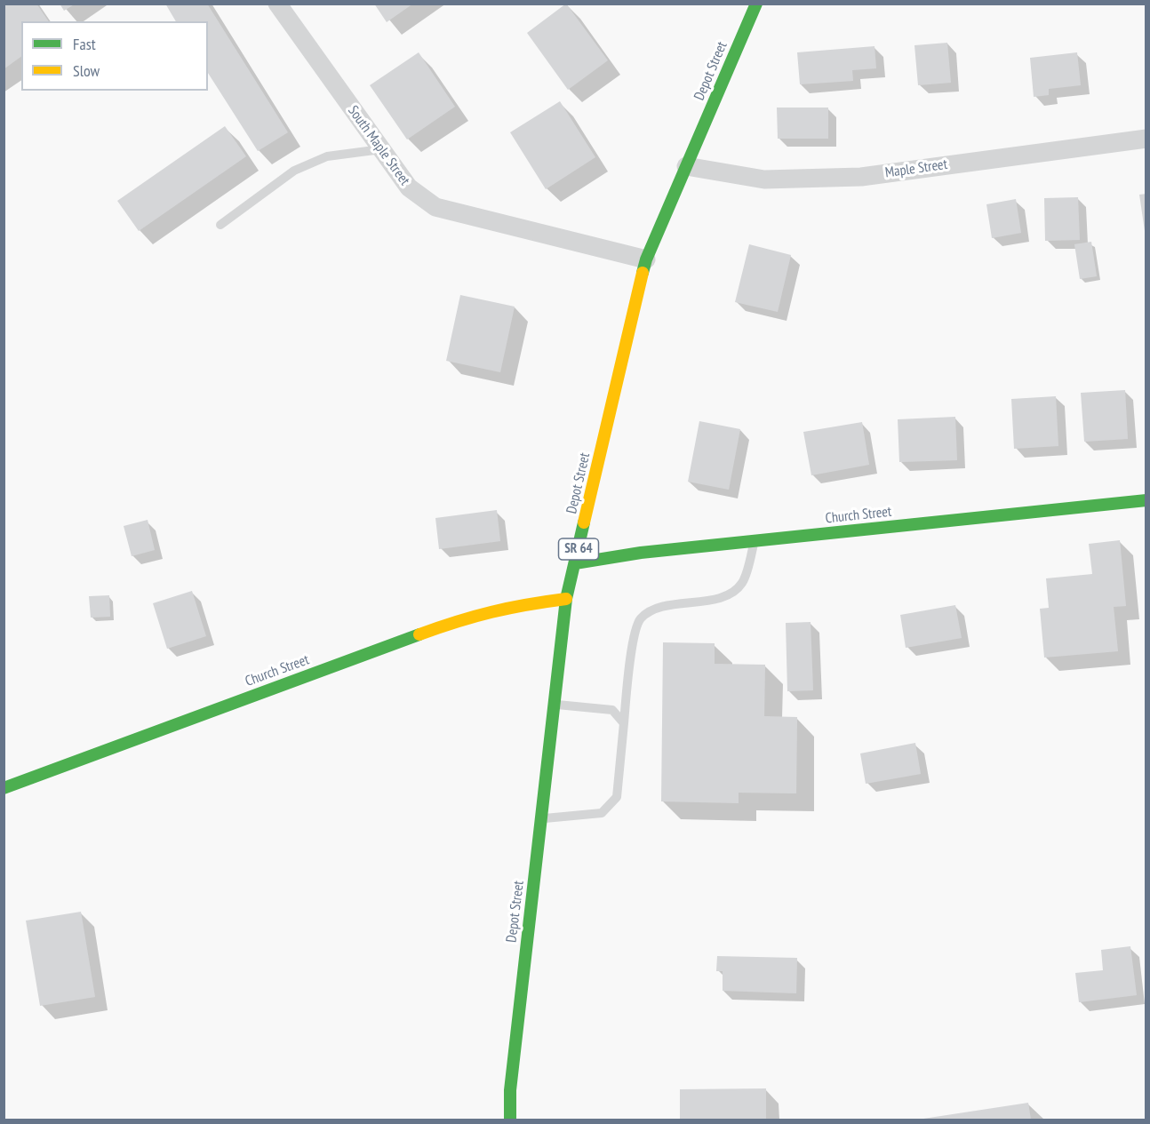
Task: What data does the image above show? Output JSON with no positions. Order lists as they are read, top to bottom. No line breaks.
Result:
{"streets":{"main road":["Depot Street","Church Street","SR 64"],"street":["South Maple Street","Maple Street"]},"crossings":[["Depot Street","South Maple Street"],["Depot Street","Maple Street"],["Depot Street","Church Street"]],"legend":["Fast","Slow"]}
